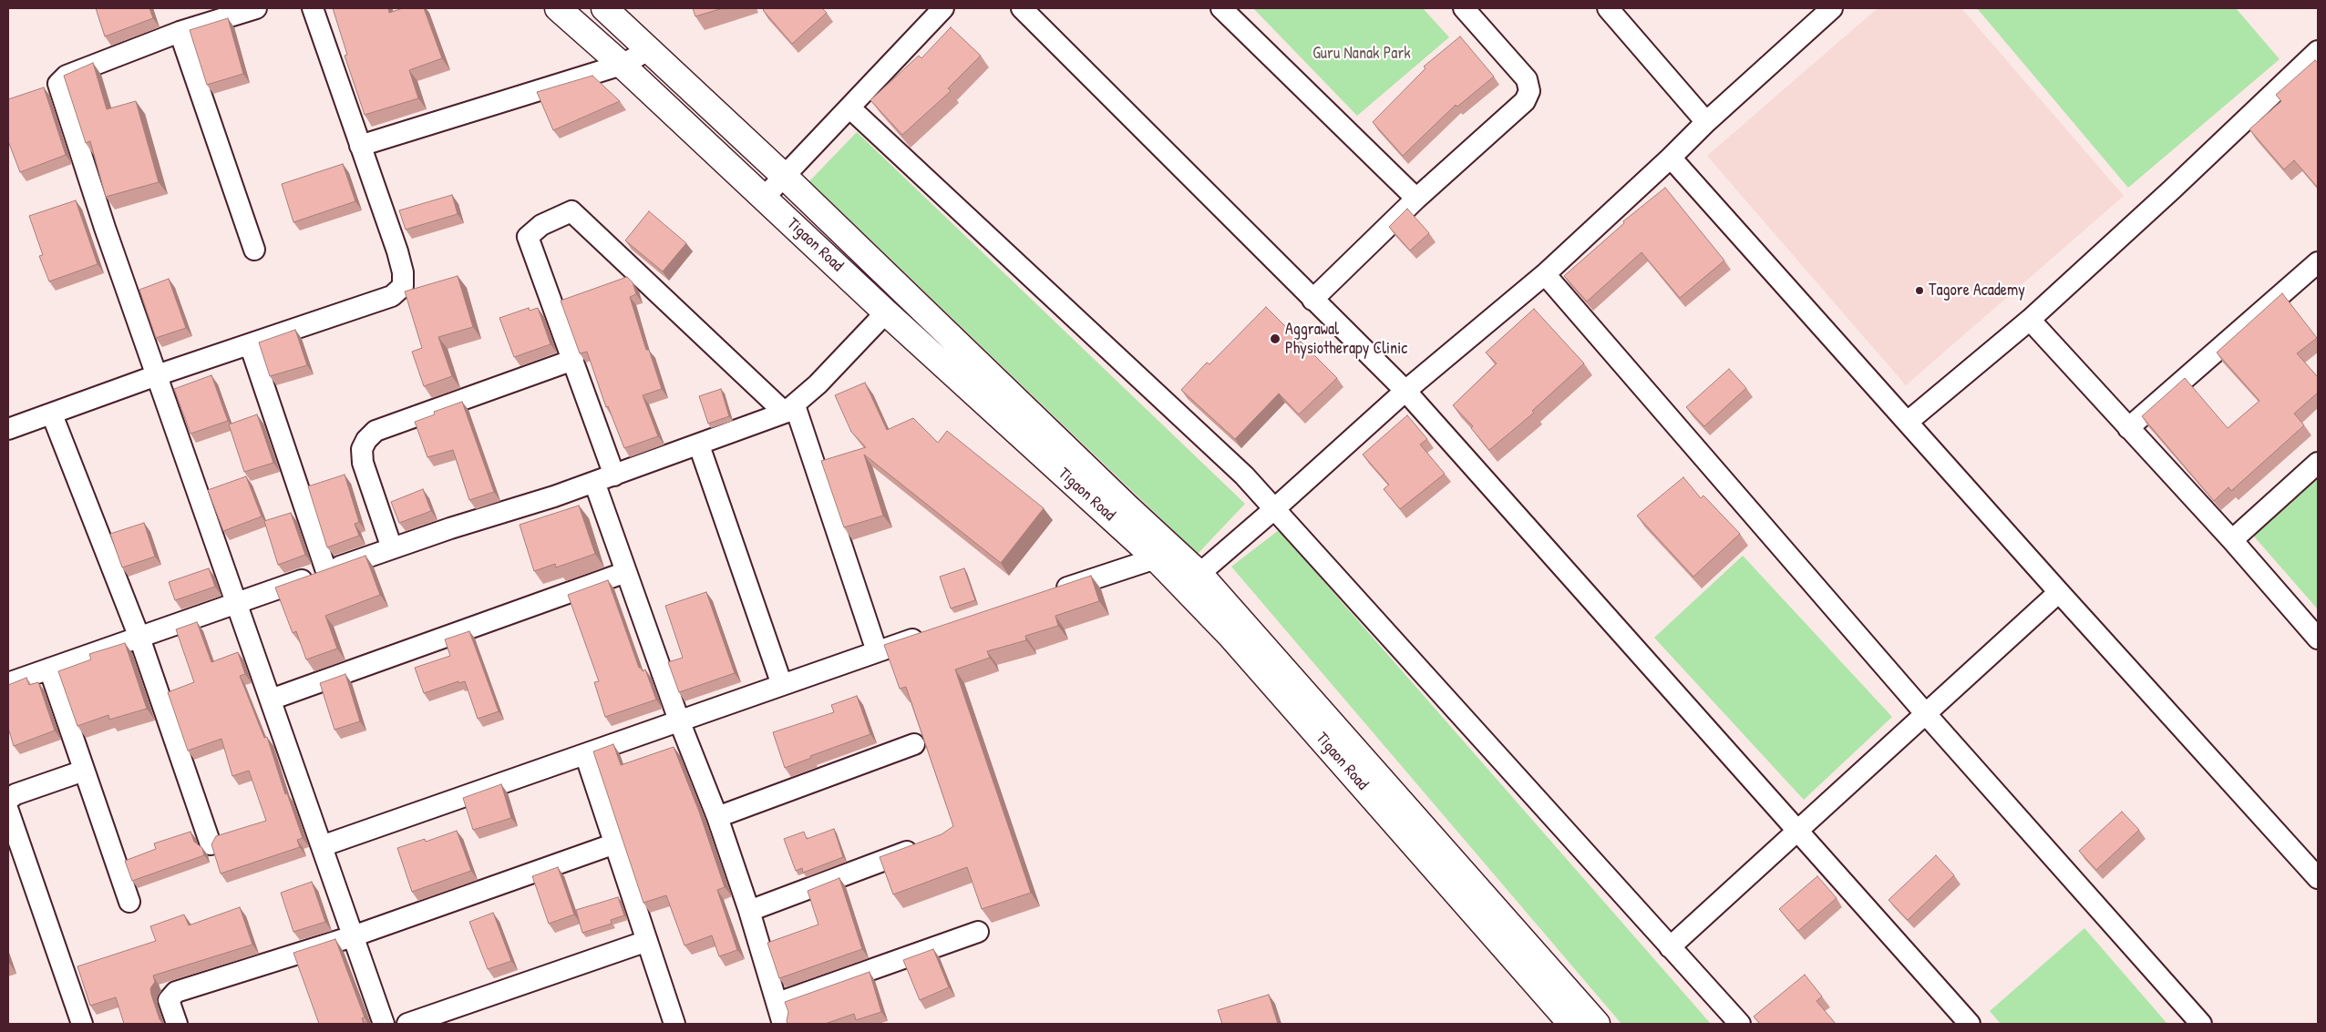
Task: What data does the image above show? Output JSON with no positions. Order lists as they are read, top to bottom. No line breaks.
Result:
{"streets":{"street":["Tigaon Road"]},"parks":["Guru Nanak Park"],"places":["Tagore Academy","Aggrawal Physiotherapy Clinic"]}
